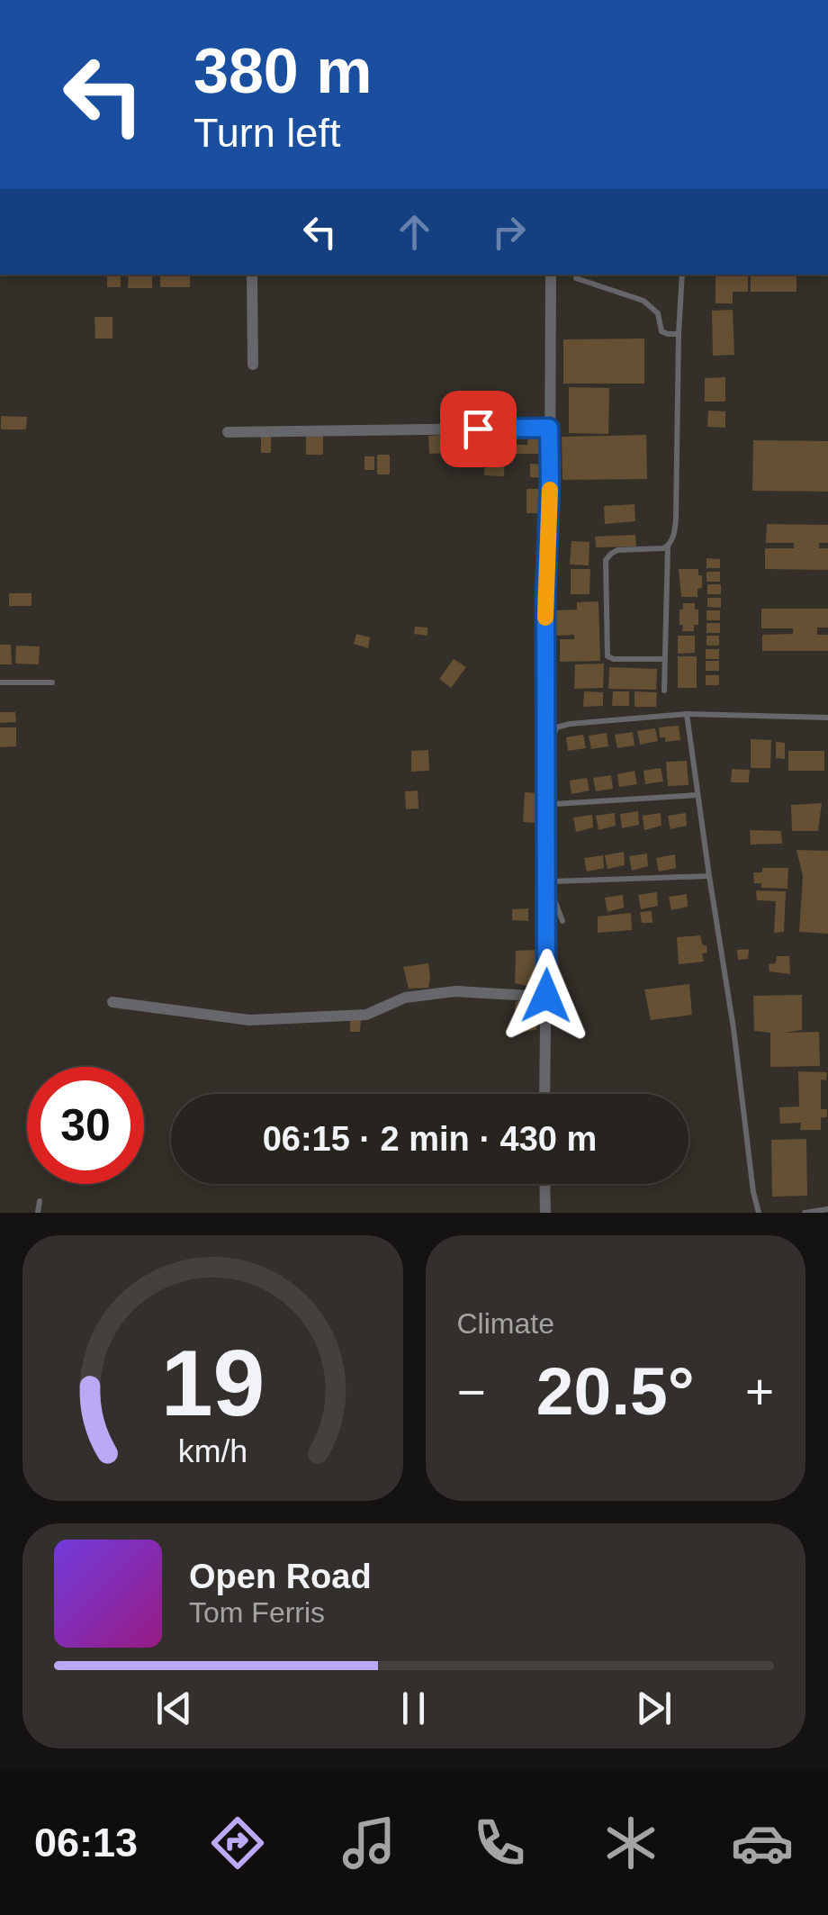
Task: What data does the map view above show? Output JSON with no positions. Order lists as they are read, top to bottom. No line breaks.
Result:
{"page":{"turn":["380 m","Turn left"],"limit":"30","trip":"06:15 · 2 min · 430 m","tile":"Climate","heat":["−","20.5°","+"],"song":["Open Road","Tom Ferris"],"tabs":"06:13","gauge":["19","km/h"]}}
